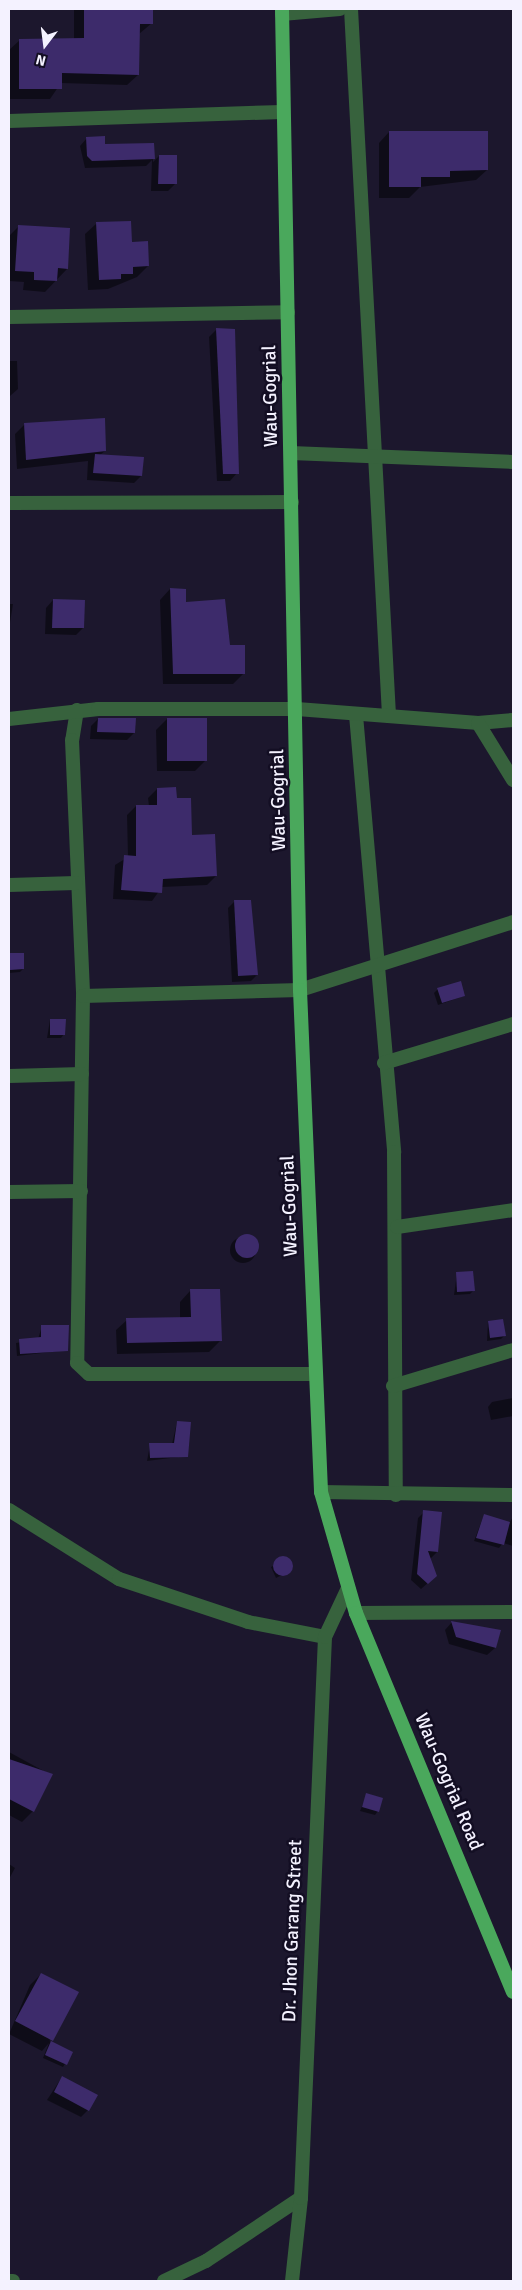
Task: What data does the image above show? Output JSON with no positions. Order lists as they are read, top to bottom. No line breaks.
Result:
{"streets":{"main road":["Wau-Gogrial","Wau-Gogrial Road"],"street":["Dr. Jhon Garang Street"]},"crossings":[["Wau-Gogrial","Wau-Gogrial Road"],["Wau-Gogrial","Dr. Jhon Garang Street"],["Wau-Gogrial Road","Dr. Jhon Garang Street"]],"north":"bottom"}
